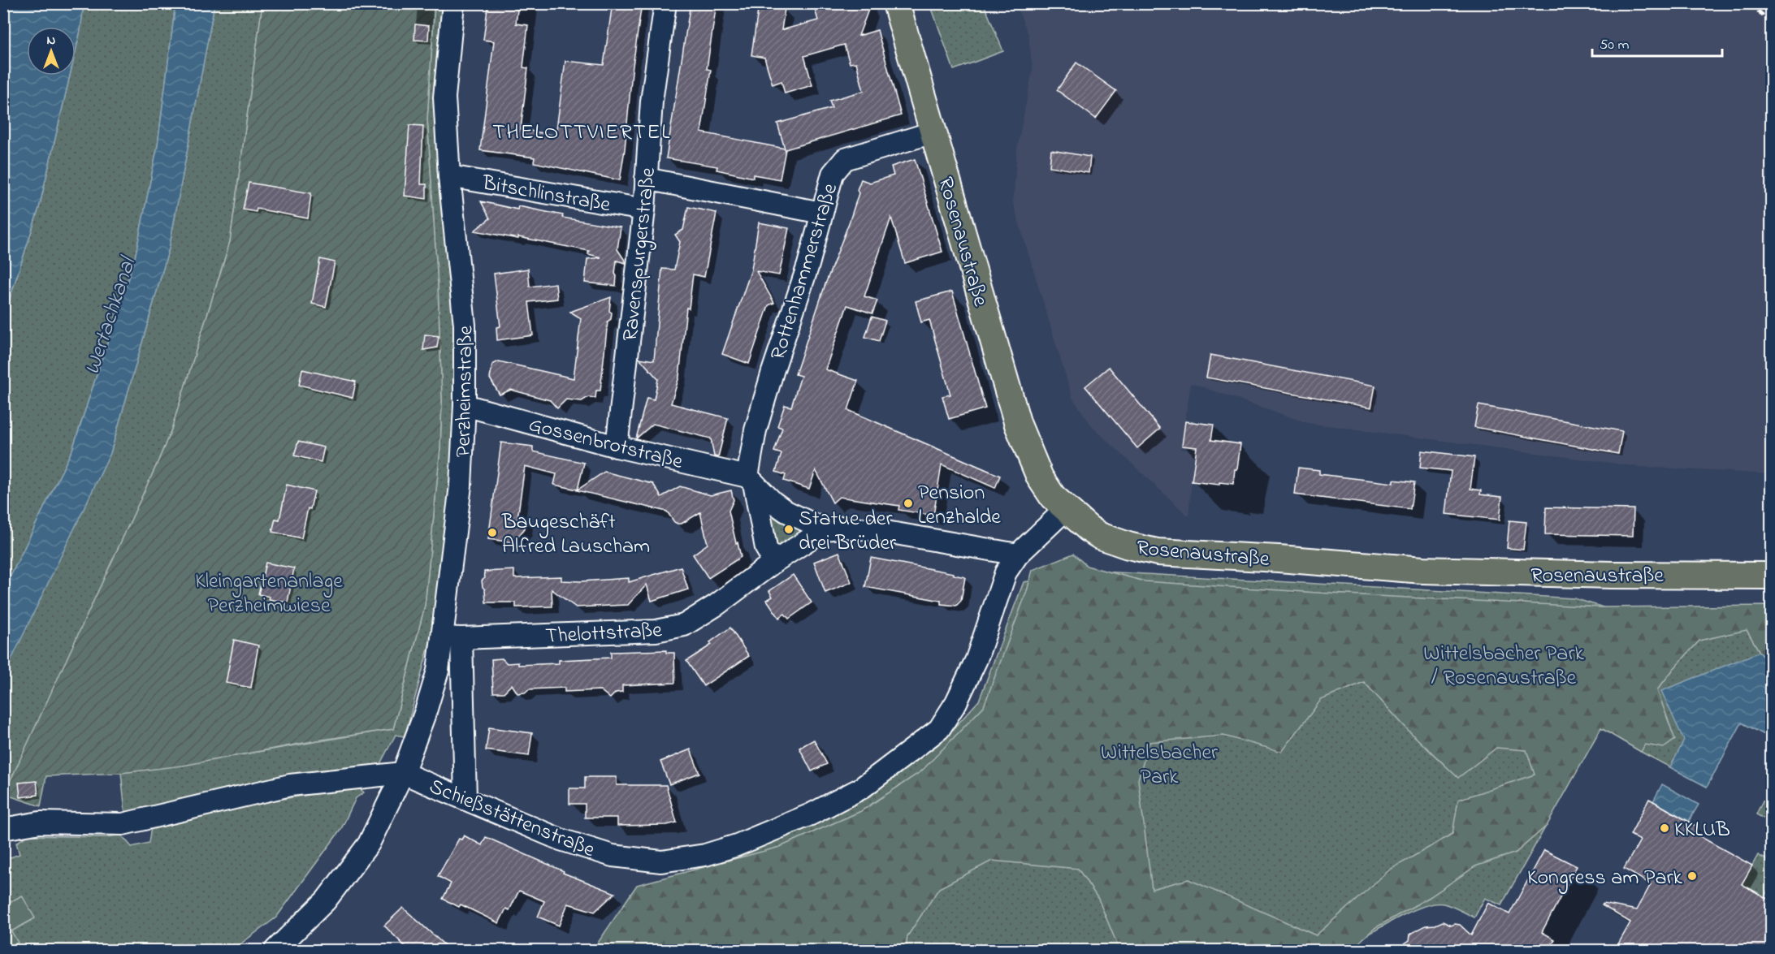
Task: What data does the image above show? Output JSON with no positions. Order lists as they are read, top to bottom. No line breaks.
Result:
{"streets":{"main road":["Rosenaustraße"],"street":["Bitschlinstraße","Ravenspurgerstraße","Rottenhammerstraße","Perzheimstraße","Gossenbrotstraße","Thelottstraße","Schießstättenstraße"]},"crossings":[["Bitschlinstraße","Ravenspurgerstraße"],["Bitschlinstraße","Perzheimstraße"],["Rosenaustraße","Rottenhammerstraße"],["Rosenaustraße","Schießstättenstraße"],["Ravenspurgerstraße","Gossenbrotstraße"],["Rottenhammerstraße","Gossenbrotstraße"],["Perzheimstraße","Gossenbrotstraße"],["Perzheimstraße","Thelottstraße"],["Perzheimstraße","Schießstättenstraße"],["Thelottstraße","Schießstättenstraße"]],"districts":["THELOTTVIERTEL"],"water":["Wertachkanal"],"parks":["Kleingartenanlage Perzheimwiese","Wittelsbacher Park / Rosenaustraße","Wittelsbacher Park"],"places":["Pension Lenzhalde","Statue der drei Brüder","Baugeschäft Alfred Lauscham","KKLUB","Kongress am Park"],"scale_bar":"50 m","north":"top"}
